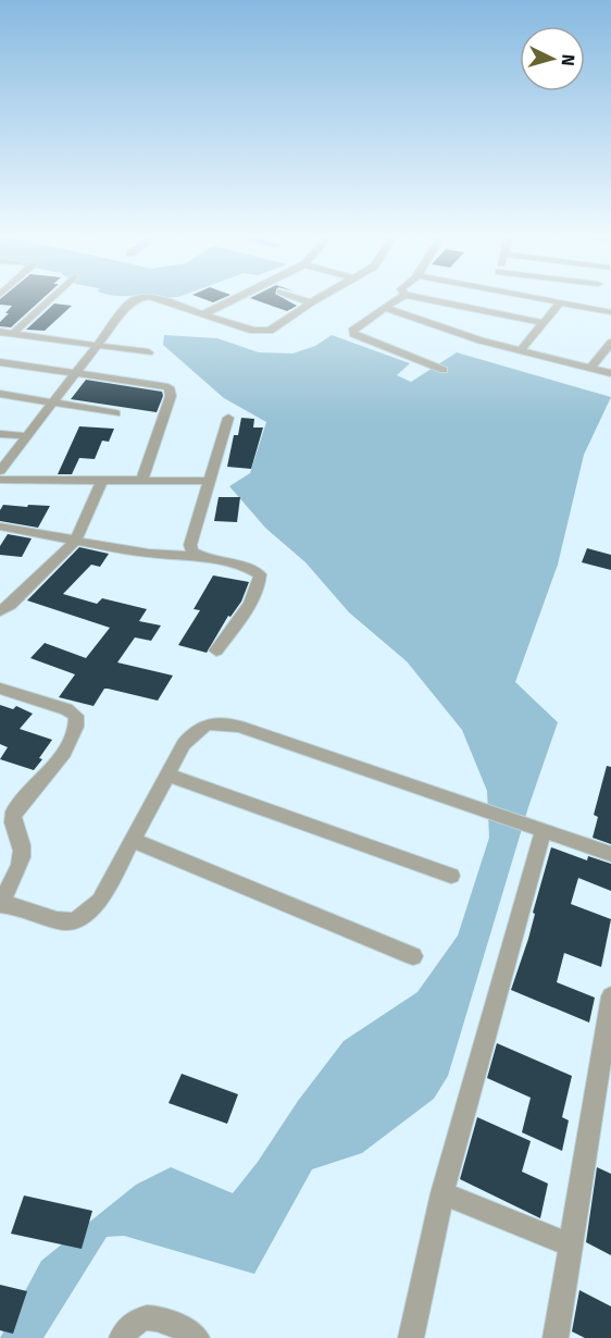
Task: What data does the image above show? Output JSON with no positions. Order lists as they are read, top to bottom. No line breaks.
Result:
{"north":"right"}
